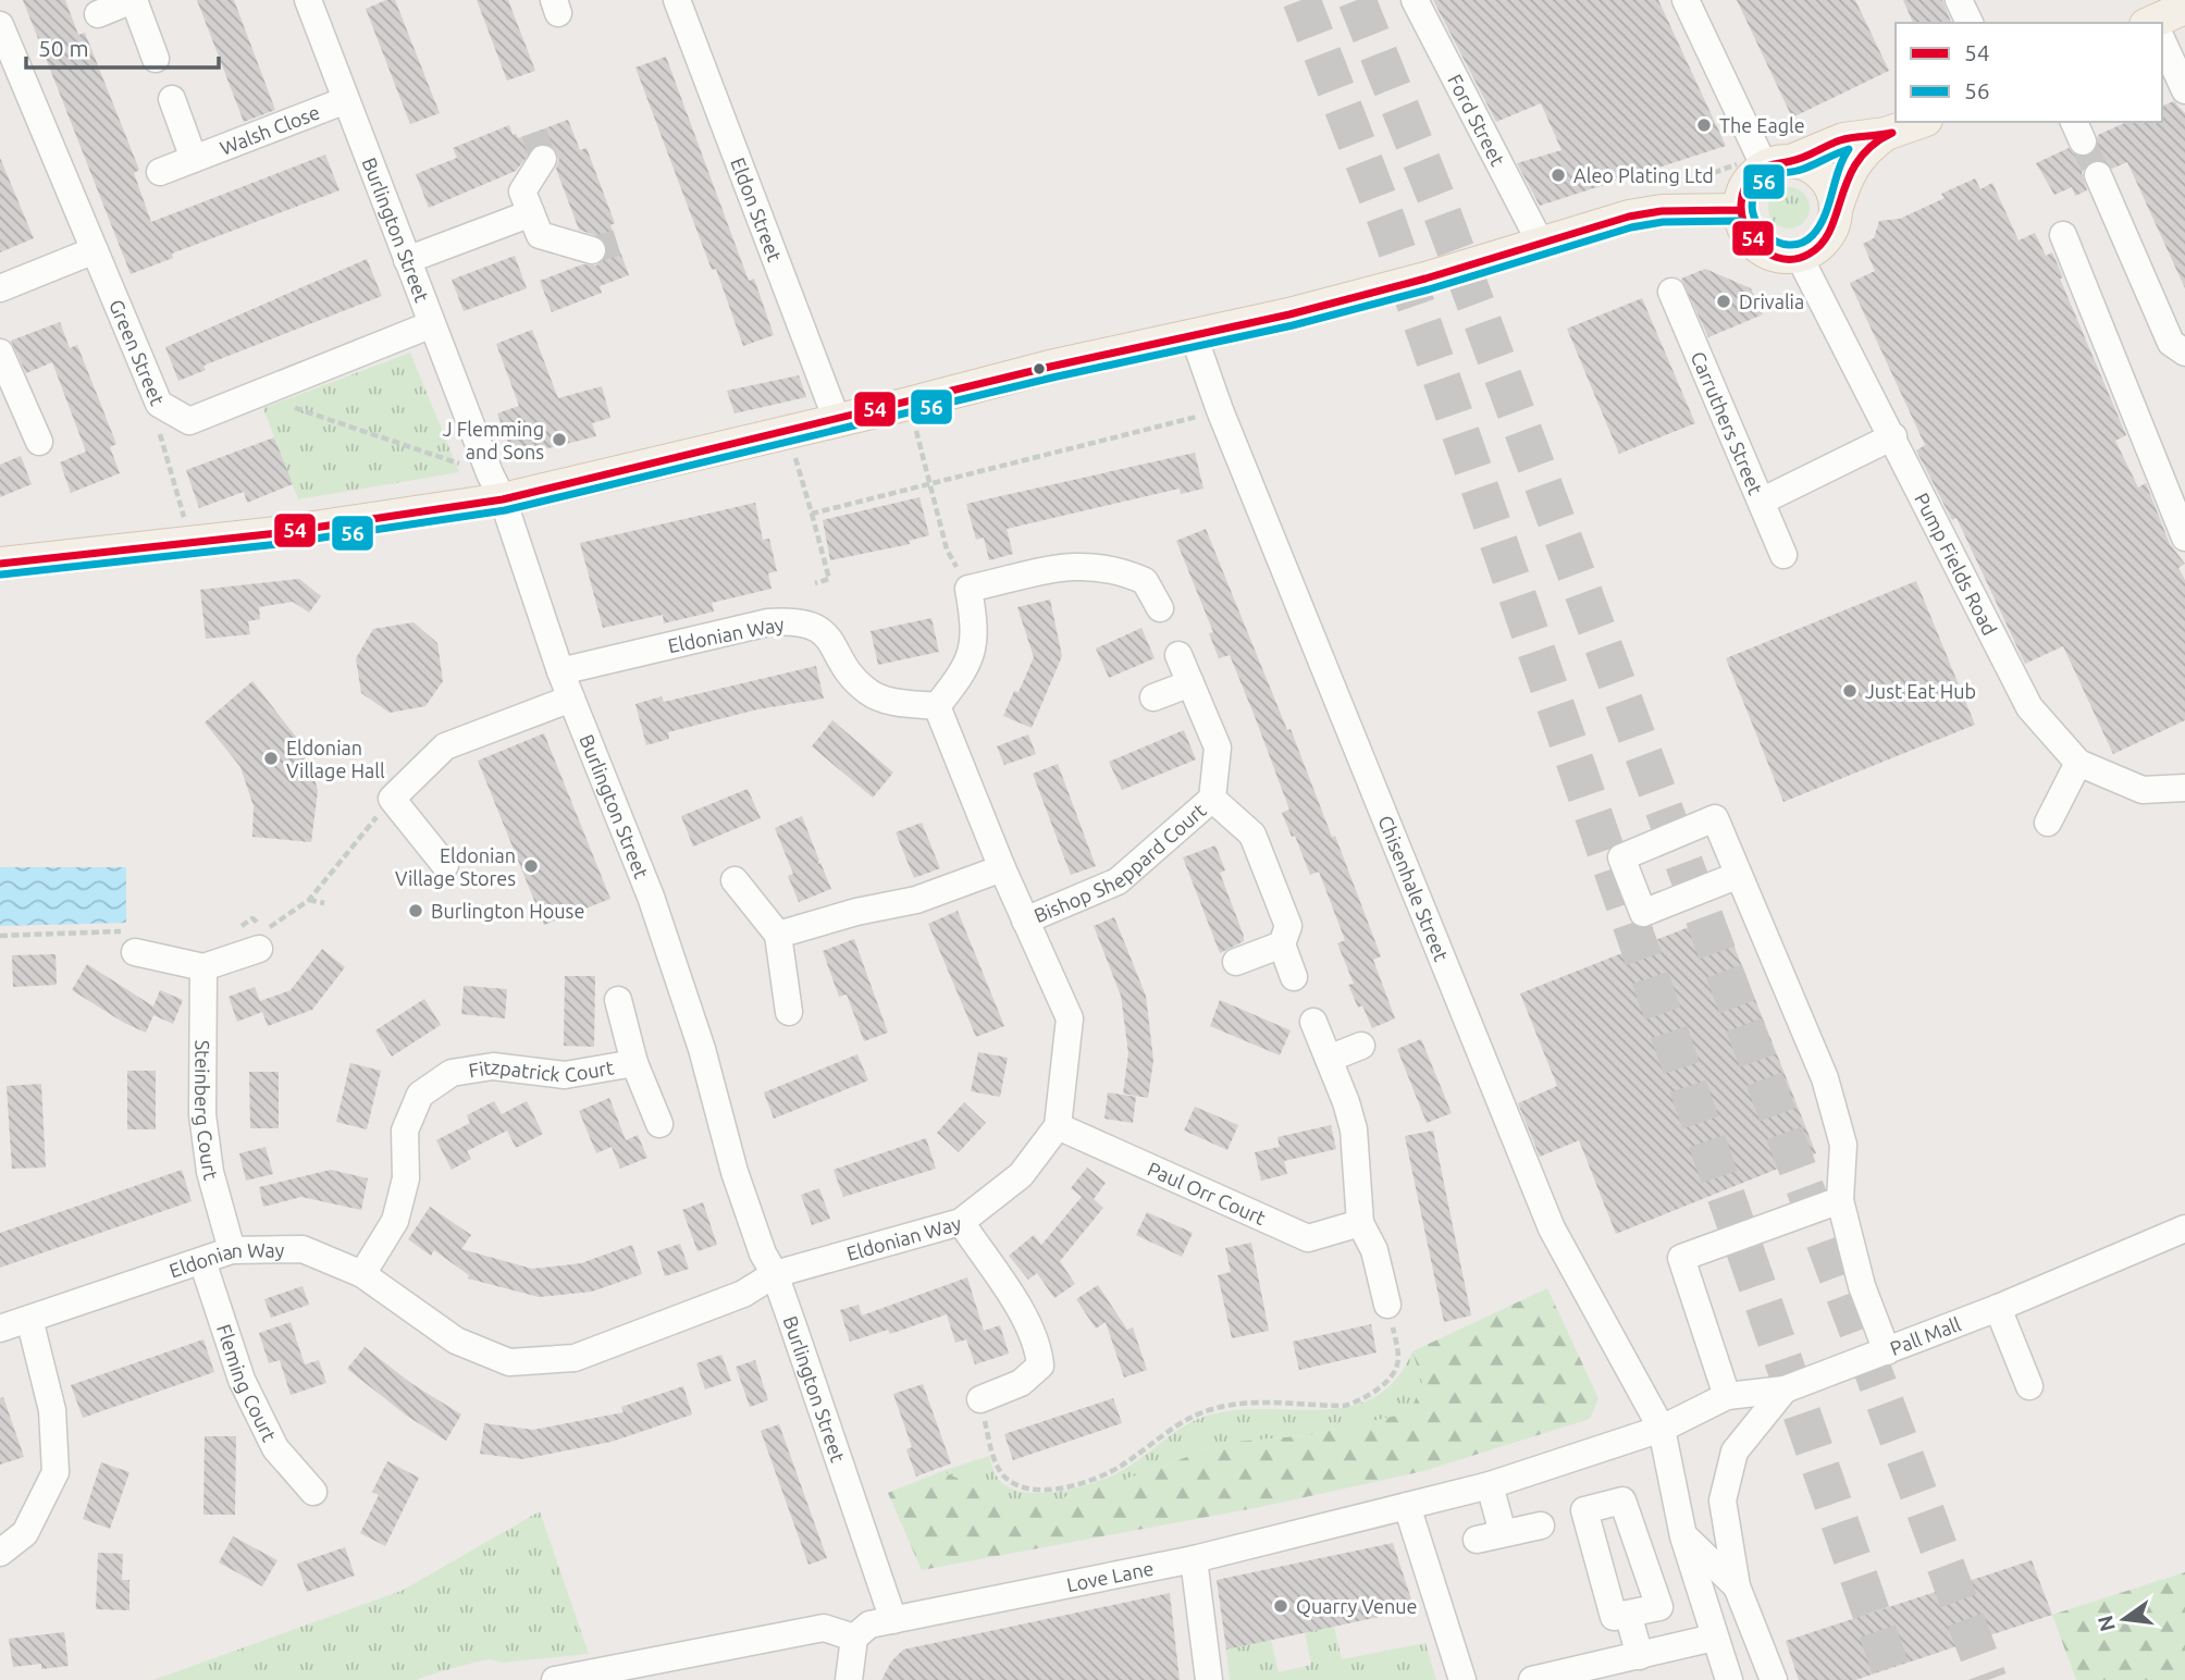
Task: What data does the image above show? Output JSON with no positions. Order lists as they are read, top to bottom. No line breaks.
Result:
{"streets":{"street":["Ford Street","Walsh Close","Eldon Street","Burlington Street","Green Street","Carruthers Street","Pump Fields Road","Eldonian Way","Bishop Sheppard Court","Chisenhale Street","Fitzpatrick Court","Steinberg Court","Paul Orr Court","Pall Mall","Fleming Court","Love Lane"]},"crossings":[["Walsh Close","Burlington Street"],["Burlington Street","Green Street"],["Burlington Street","Eldonian Way"],["Burlington Street","Love Lane"],["Eldonian Way","Fitzpatrick Court"],["Eldonian Way","Steinberg Court"],["Eldonian Way","Paul Orr Court"],["Eldonian Way","Fleming Court"],["Chisenhale Street","Pall Mall"],["Chisenhale Street","Love Lane"],["Pall Mall","Love Lane"]],"places":["The Eagle","Aleo Plating Ltd","Drivalia","J Flemming and Sons","Just Eat Hub","Eldonian Village Hall","Eldonian Village Stores","Burlington House","Quarry Venue"],"lines":["transit line 54","transit line 56"],"legend":["54","56"],"scale_bar":"50 m","north":"left"}
